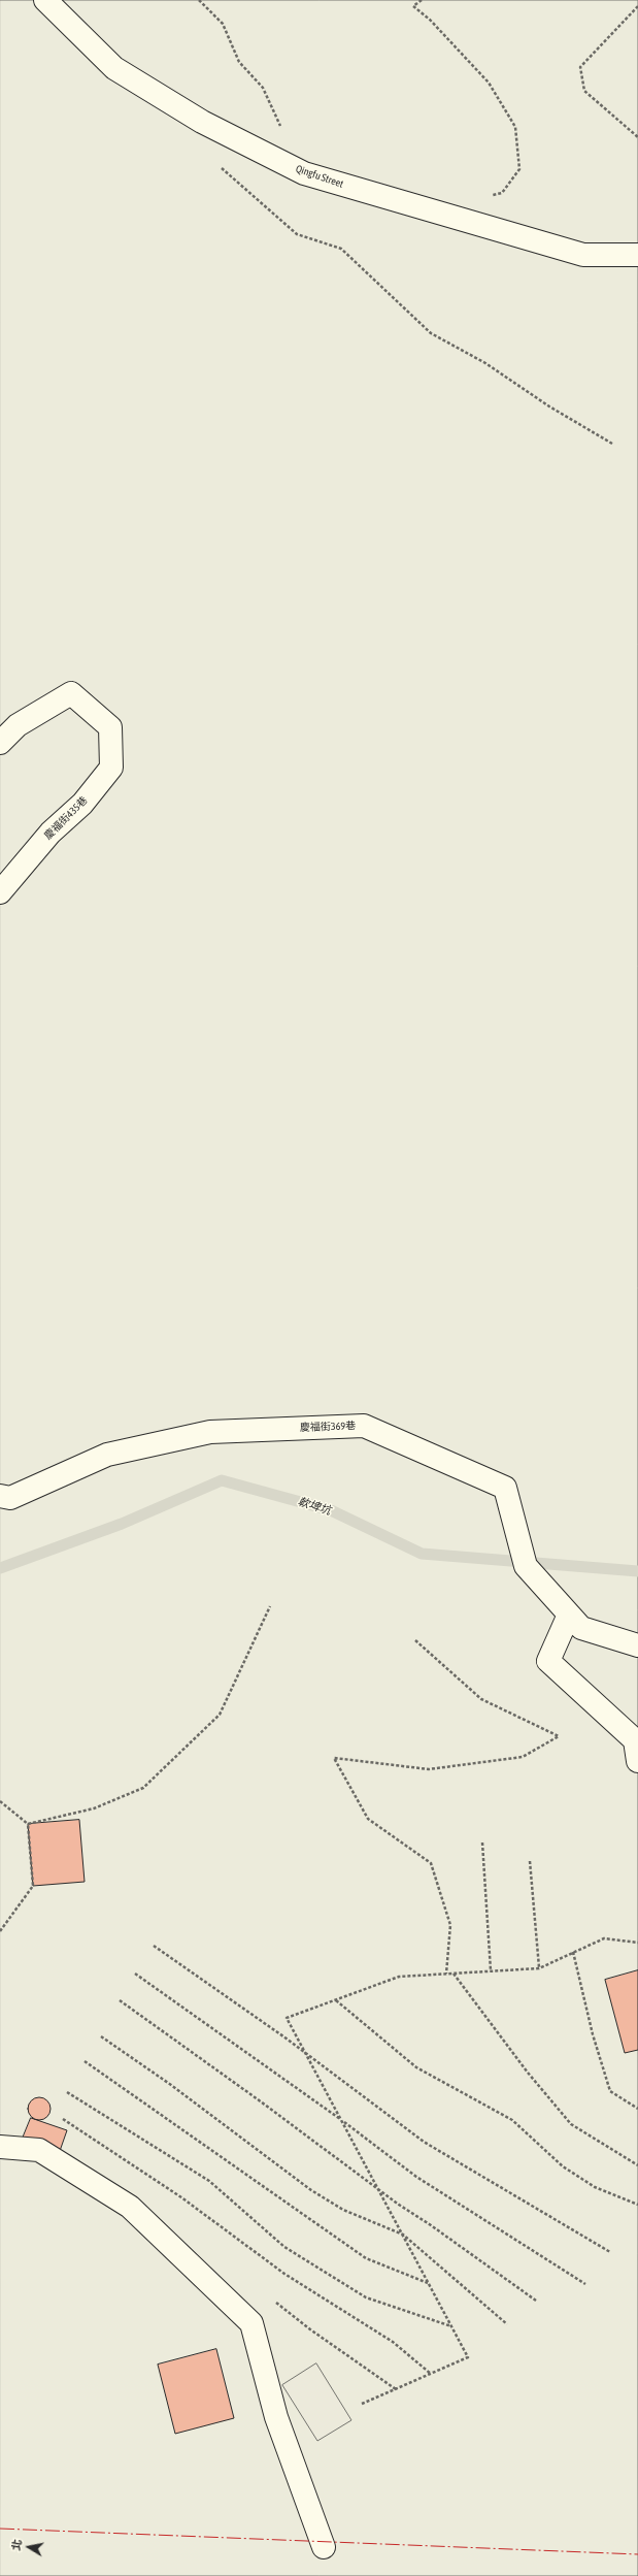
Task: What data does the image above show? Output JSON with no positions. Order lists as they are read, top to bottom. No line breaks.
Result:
{"streets":{"street":["Qingfu Street","慶福街435巷","慶福街369巷"]},"water":["軟埤坑"],"north":"left"}
